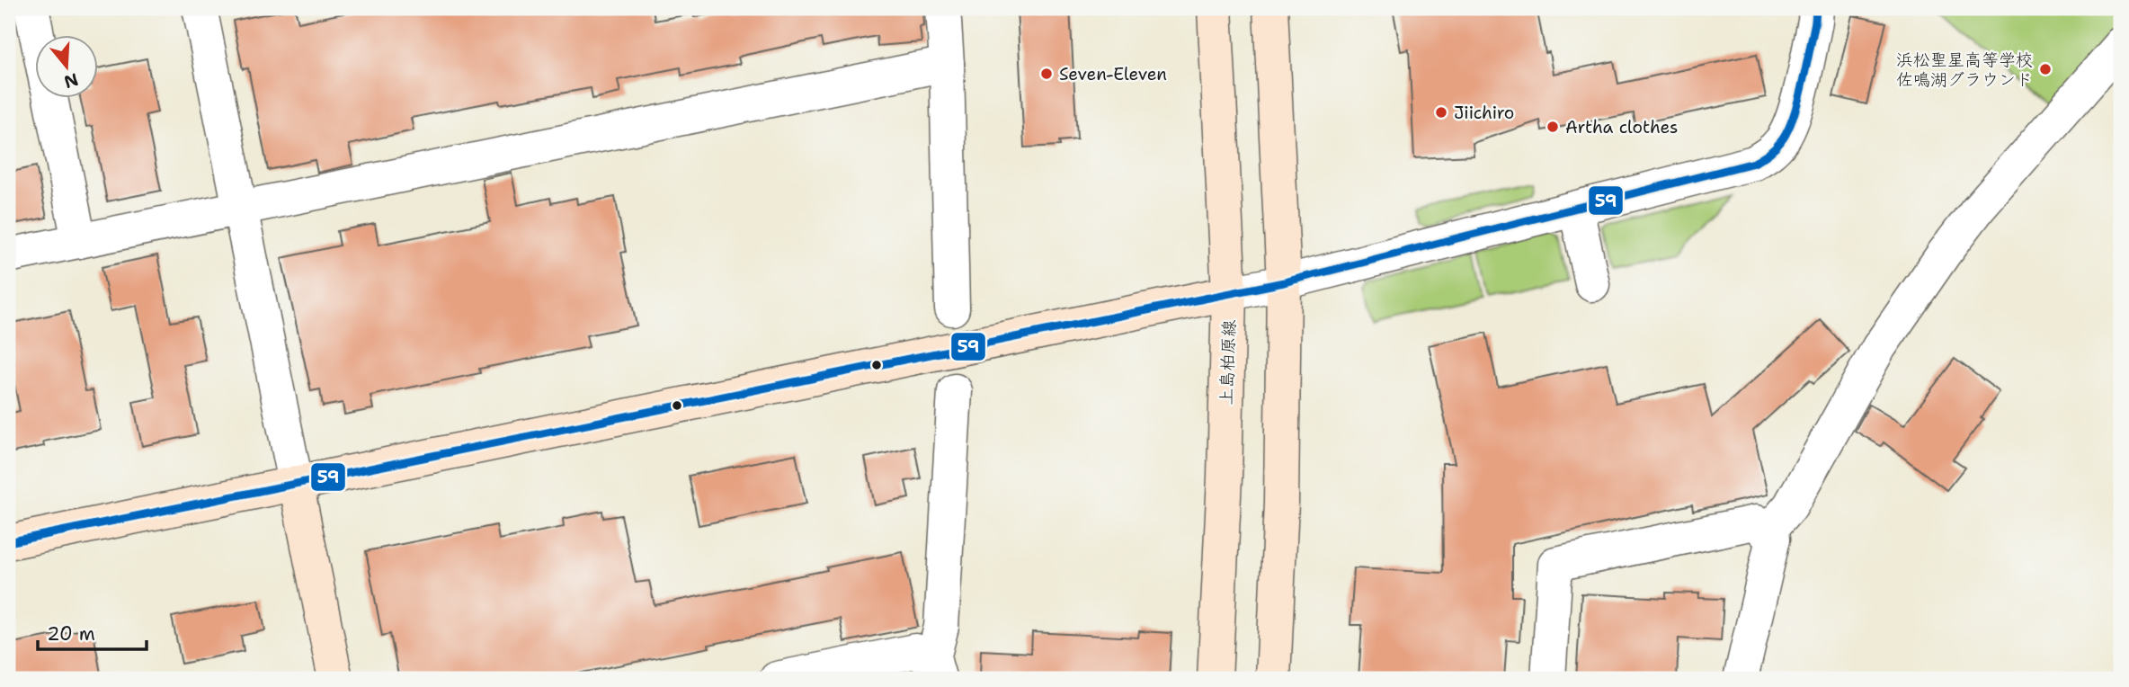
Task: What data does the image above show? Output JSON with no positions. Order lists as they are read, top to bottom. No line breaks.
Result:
{"streets":{"street":["上島柏原線"]},"places":["浜松聖星高等学校 佐鳴湖グラウンド","Seven-Eleven","Jiichiro","Artha clothes"],"lines":["transit line 59"],"scale_bar":"20 m","north":"bottom"}
